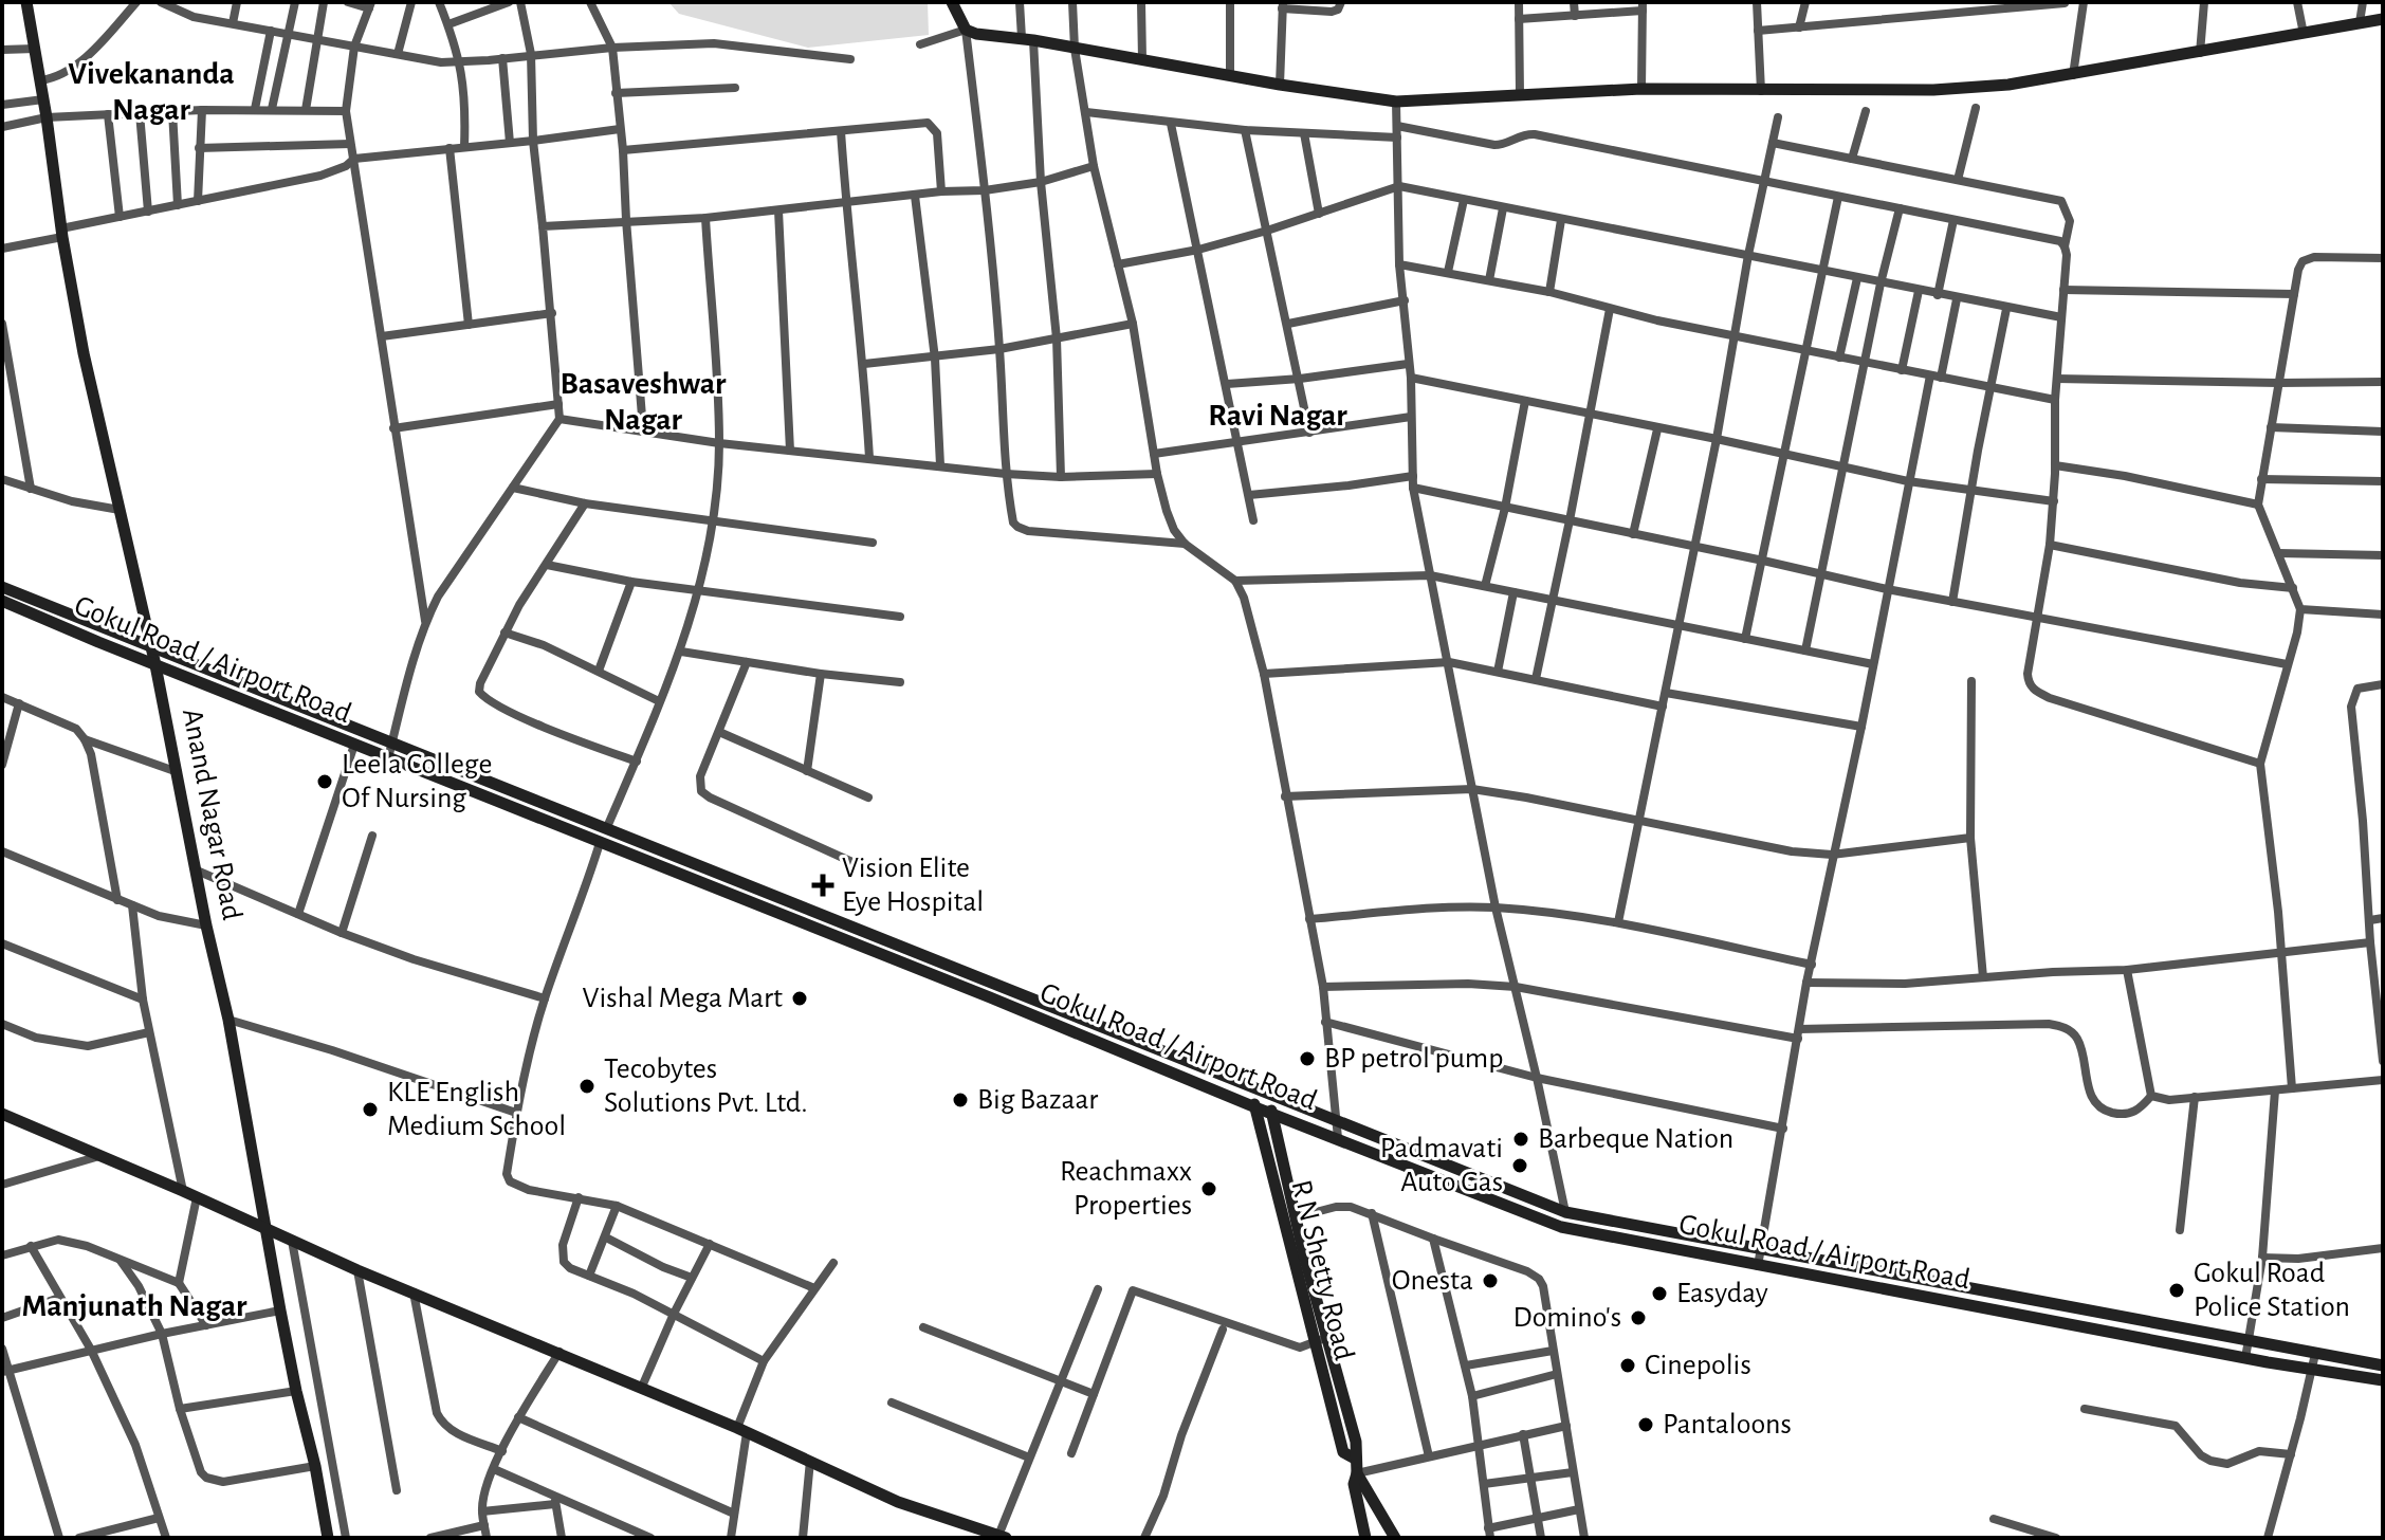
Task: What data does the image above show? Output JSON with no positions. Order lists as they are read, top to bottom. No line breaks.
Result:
{"streets":{"main road":["Gokul Road / Airport Road","Anand Nagar Road","R N Shetty Road"]},"crossings":[["Gokul Road / Airport Road","Anand Nagar Road"],["Gokul Road / Airport Road","R N Shetty Road"]],"districts":["Vivekananda Nagar","Basaveshwar Nagar","Ravi Nagar","Manjunath Nagar"],"places":{"other":["Leela College Of Nursing","Vishal Mega Mart","BP petrol pump","Tecobytes Solutions Pvt. Ltd.","Big Bazaar","KLE English Medium School","Barbeque Nation","Padmavati Auto Gas","Reachmaxx Properties","Onesta","Gokul Road Police Station","Easyday","Domino's","Cinepolis","Pantaloons"],"health":["Vision Elite Eye Hospital"]}}
